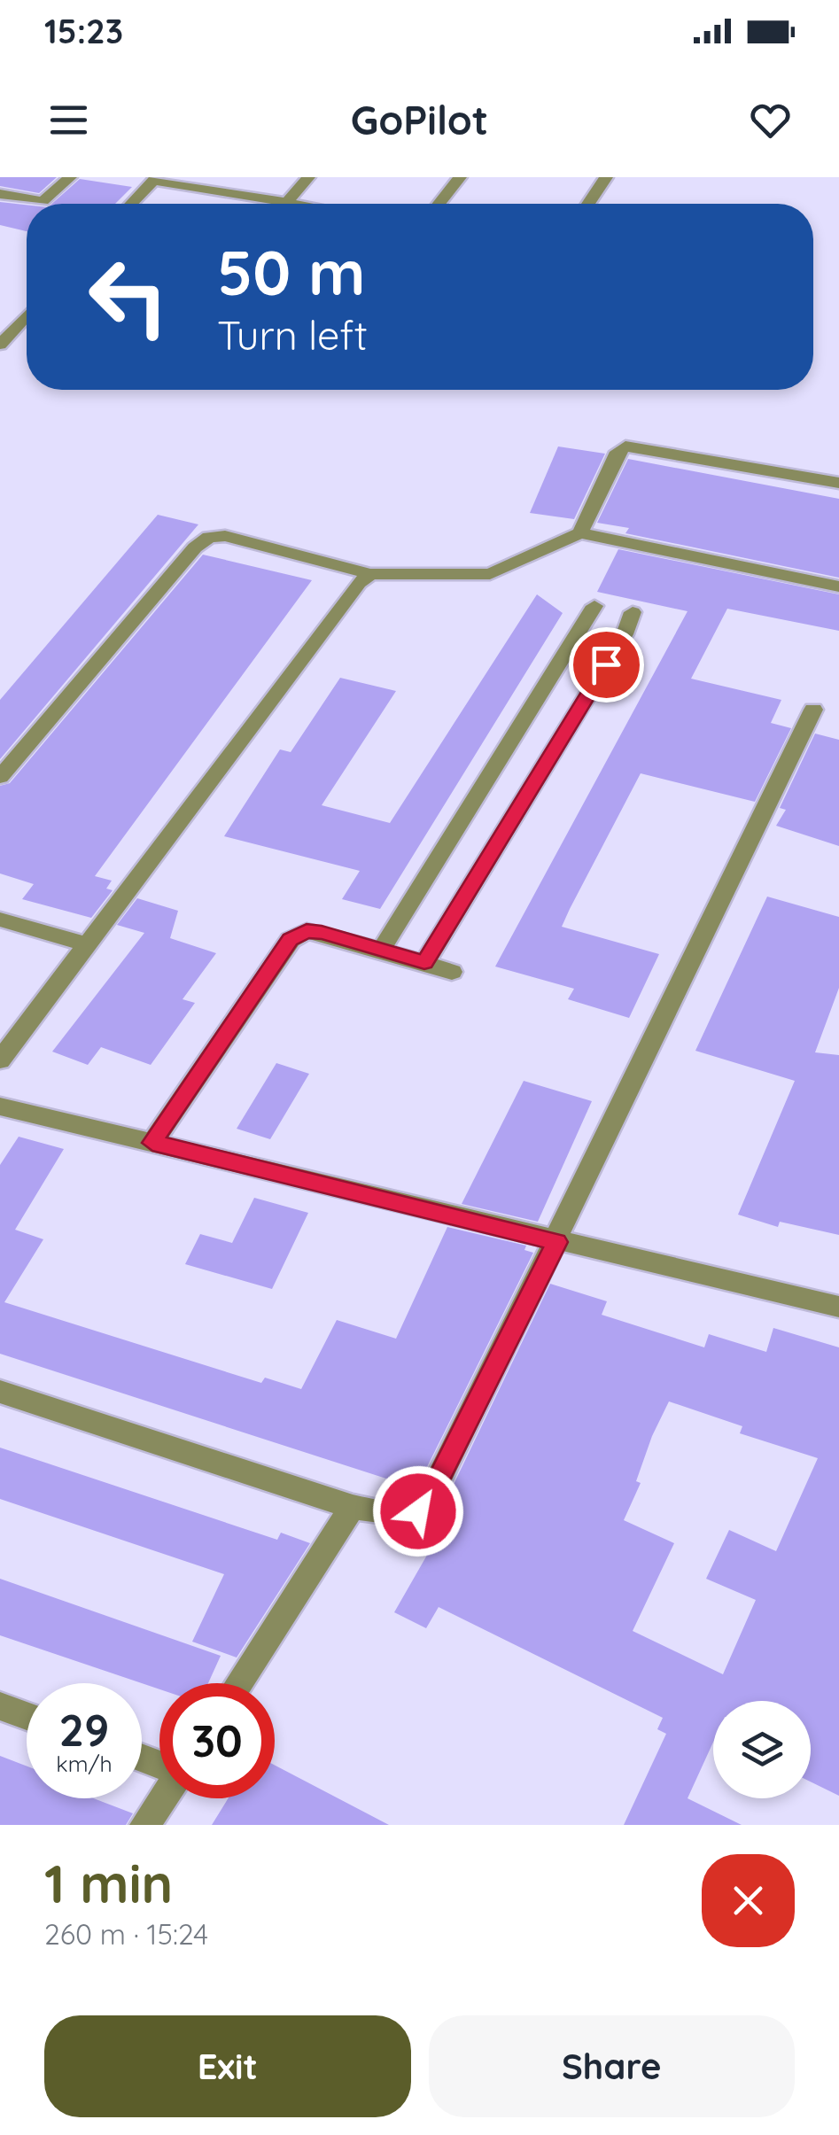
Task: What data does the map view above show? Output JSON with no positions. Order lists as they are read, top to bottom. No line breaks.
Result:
{"page":{"status":"15:23","header":"GoPilot","turn":["50 m","Turn left"],"speed":"29 km/h","limit":"30","heading":["1 min","260 m · 15:24"],"buttons":["Exit","Share"]}}
